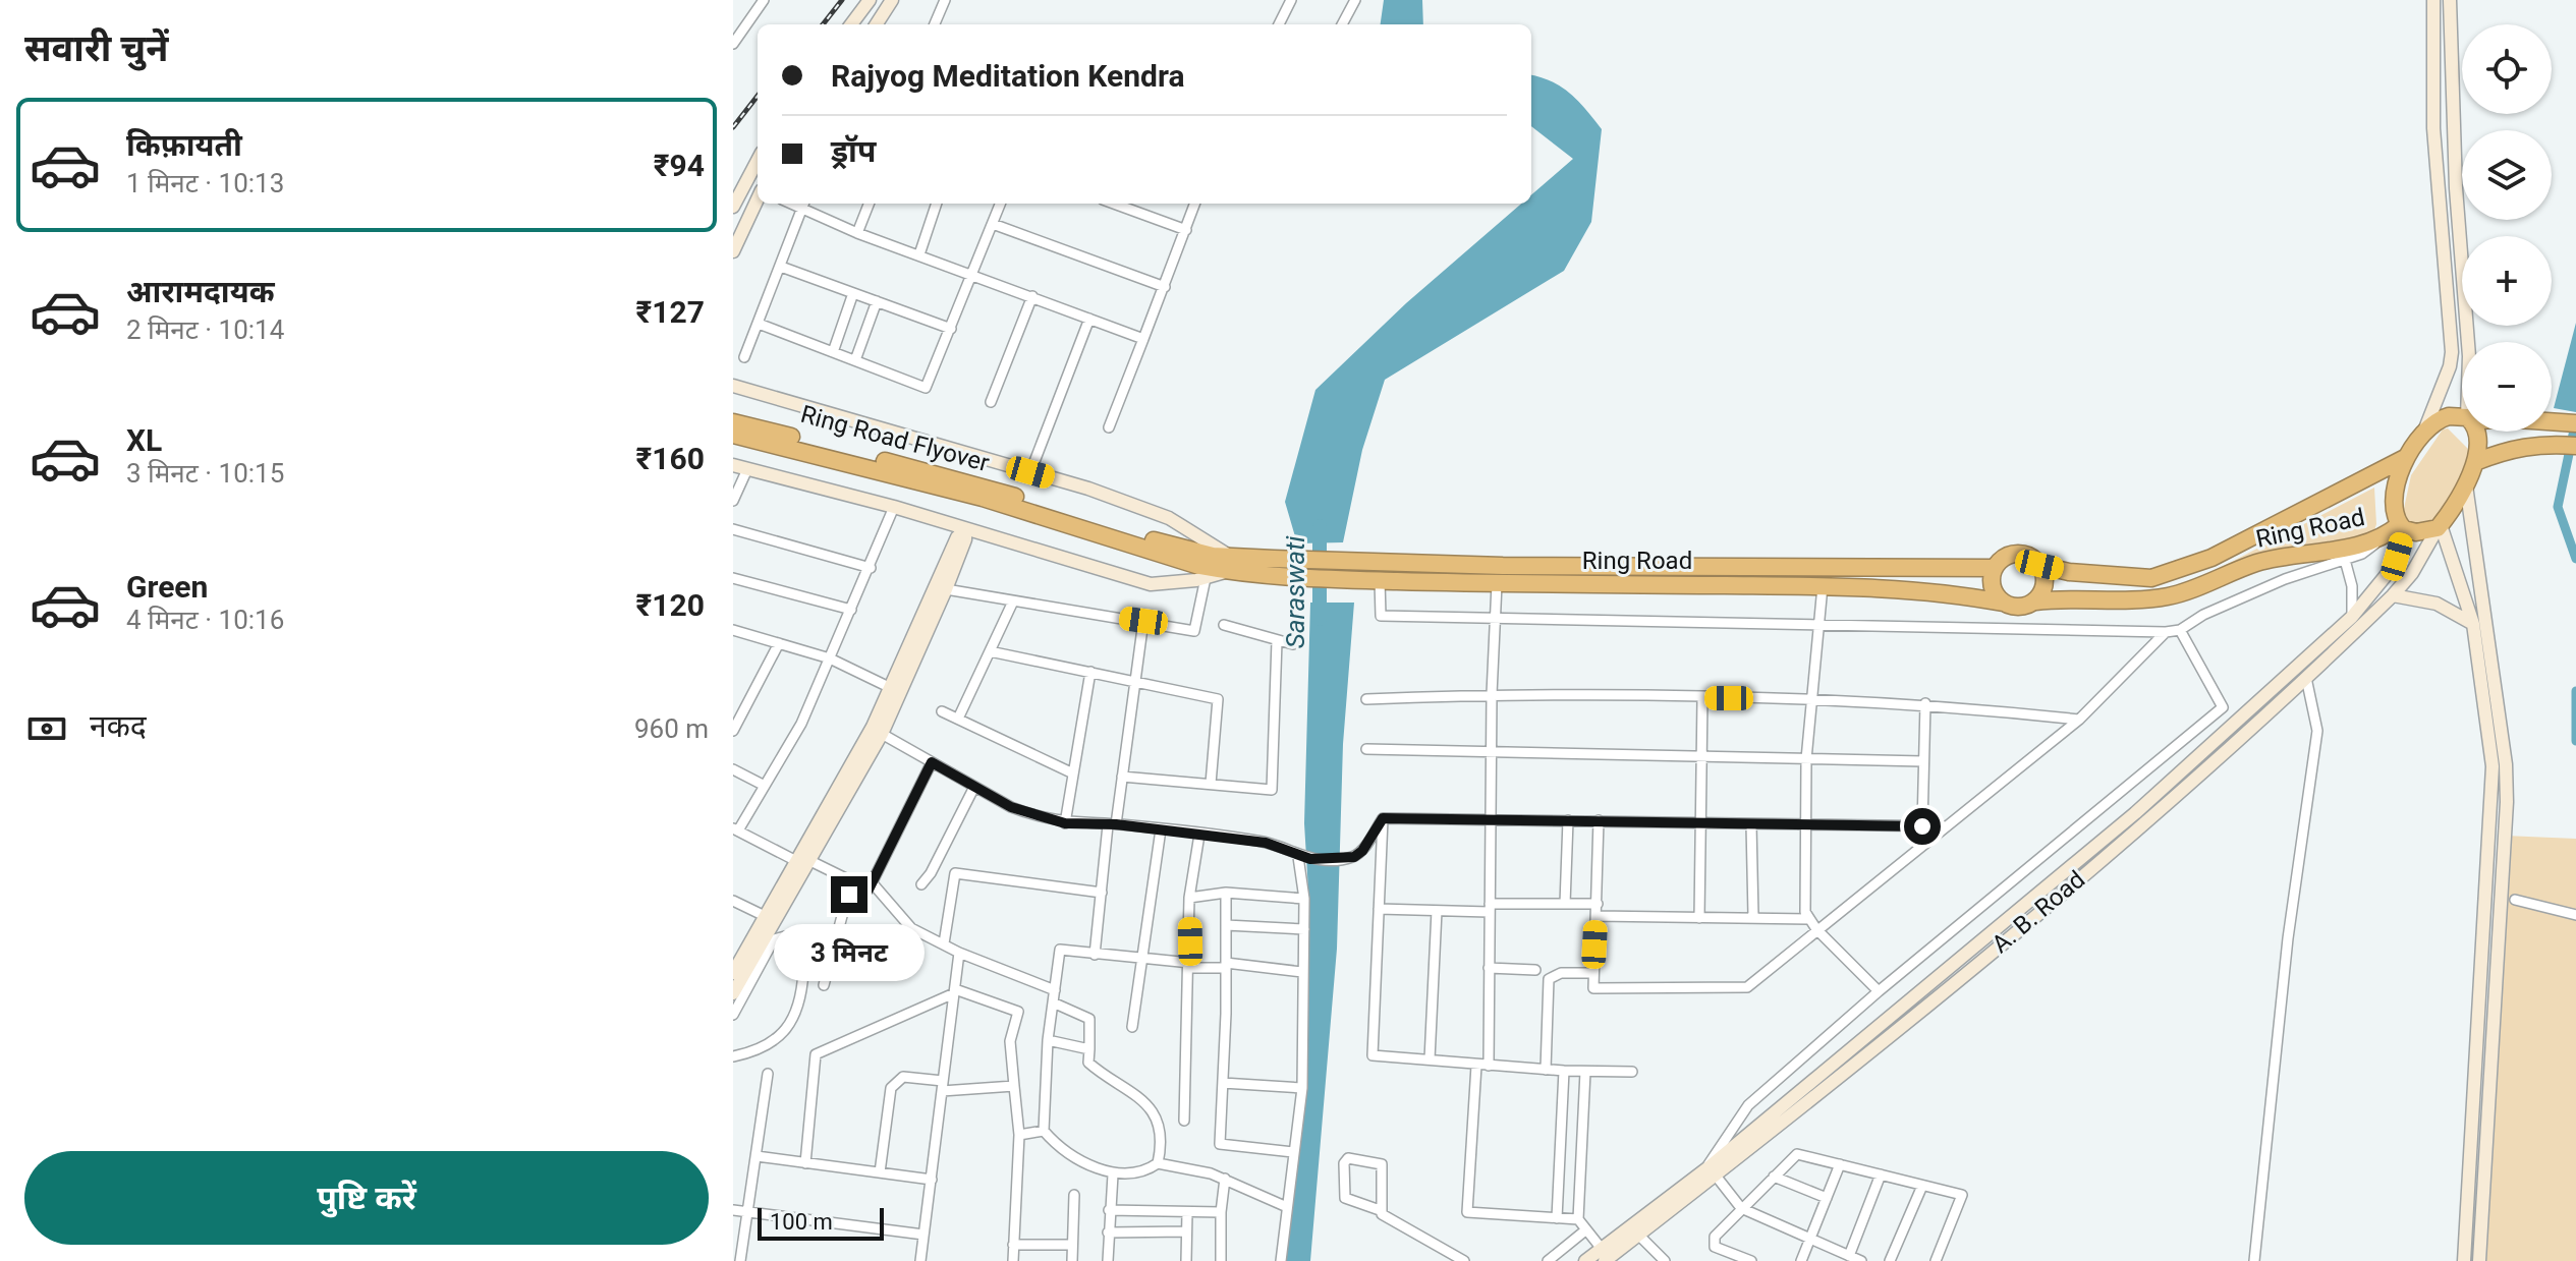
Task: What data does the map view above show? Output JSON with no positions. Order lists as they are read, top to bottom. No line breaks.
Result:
{"streets":{"highway":["Ring Road Flyover","Ring Road"],"street":["A. B. Road"]},"crossings":[["Ring Road Flyover","Ring Road"],["Ring Road","A. B. Road"]],"water":["Saraswati"],"scale_bar":"100 m","page":{"heading":"सवारी चुनें","map_buttons":["+","−"],"banner":["Rajyog Meditation Kendra","ड्रॉप"],"list":[{"name":"किफ़ायती","note":"1 मिनट · 10:13","value":"₹94"},{"name":"आरामदायक","note":"2 मिनट · 10:14","value":"₹127"},{"name":"XL","note":"3 मिनट · 10:15","value":"₹160"},{"name":"Green","note":"4 मिनट · 10:16","value":"₹120"}],"pay":["नकद","960 m"],"bubble":"3 मिनट","buttons":"पुष्टि करें","scale":"100 m"}}
